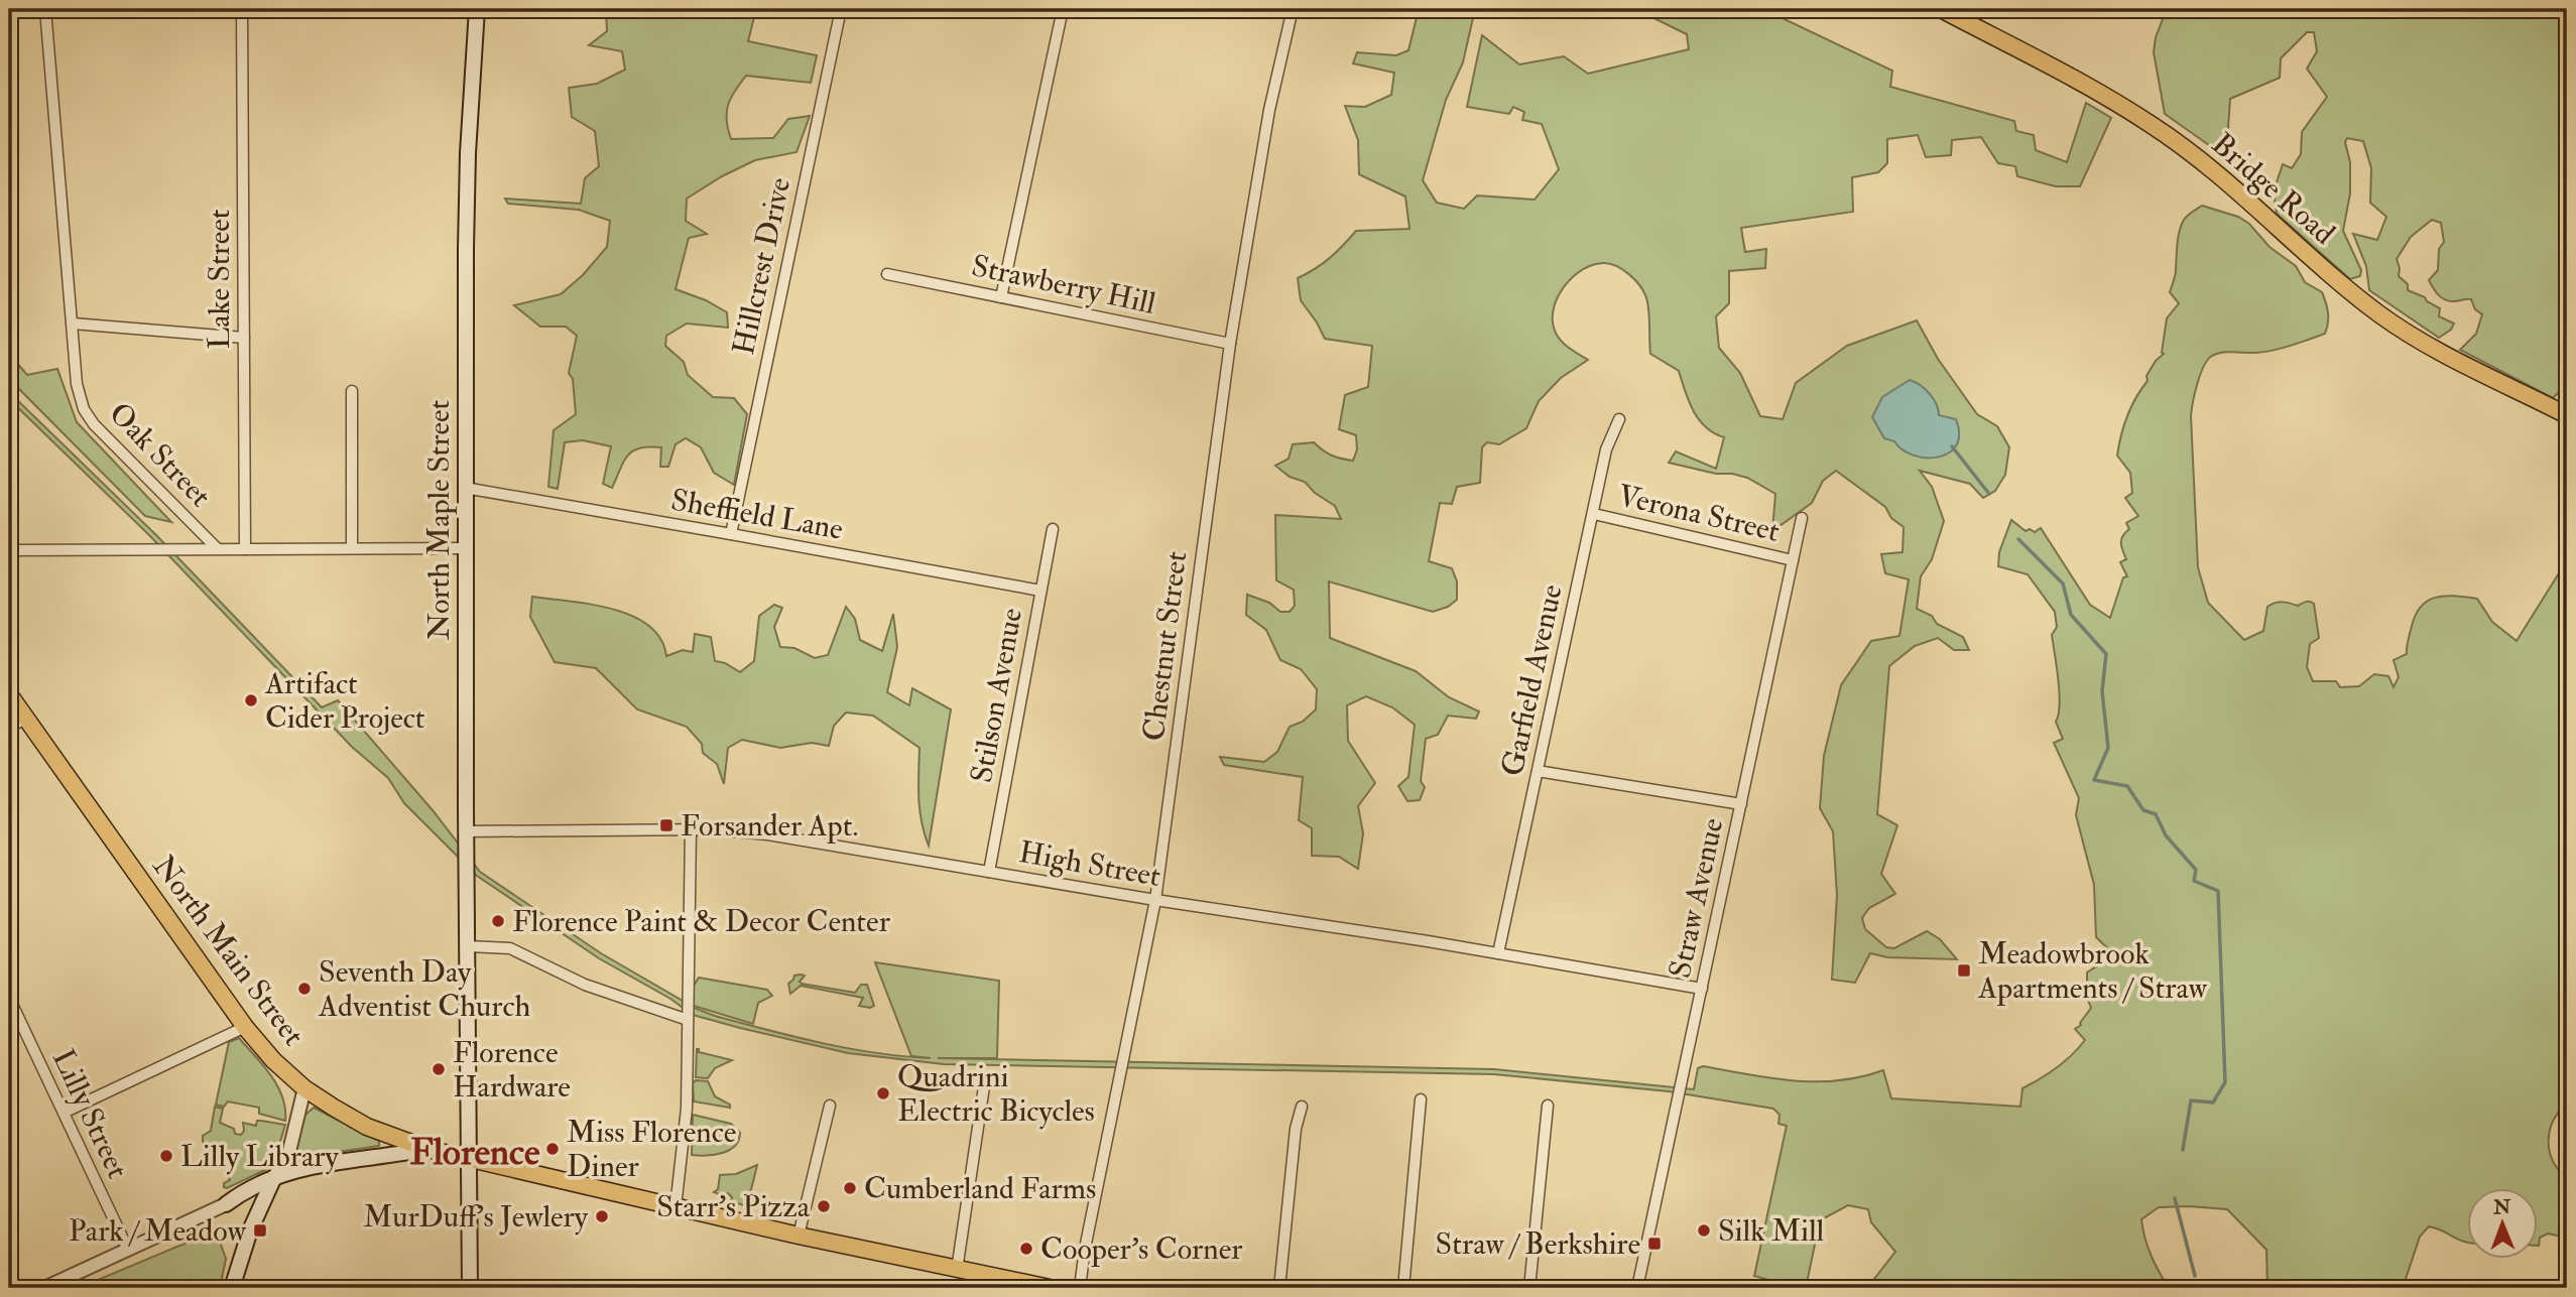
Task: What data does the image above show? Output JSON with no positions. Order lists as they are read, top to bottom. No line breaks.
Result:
{"streets":{"main road":["Bridge Road","North Maple Street","North Main Street"],"street":["Hillcrest Drive","Lake Street","Strawberry Hill","Oak Street","Verona Street","Sheffield Lane","Chestnut Street","Garfield Avenue","Stilson Avenue","High Street","Straw Avenue","Lilly Street"]},"crossings":[["Hillcrest Drive","Sheffield Lane"],["Strawberry Hill","Chestnut Street"],["Verona Street","Garfield Avenue"],["Verona Street","Straw Avenue"],["Sheffield Lane","North Maple Street"],["Sheffield Lane","Stilson Avenue"],["North Maple Street","High Street"],["North Maple Street","North Main Street"],["Chestnut Street","High Street"],["Garfield Avenue","High Street"],["Stilson Avenue","High Street"],["High Street","Straw Avenue"]],"districts":["Florence"],"places":{"other":["Artifact Cider Project","Florence Paint & Decor Center","Seventh Day Adventist Church","Florence Hardware","Quadrini Electric Bicycles","Miss Florence Diner","Lilly Library","Cumberland Farms","Starr's Pizza","MurDuff's Jewlery","Silk Mill","Cooper's Corner"],"transit":["Forsander Apt.","Meadowbrook Apartments / Straw","Park / Meadow","Straw / Berkshire"]},"north":"top"}
